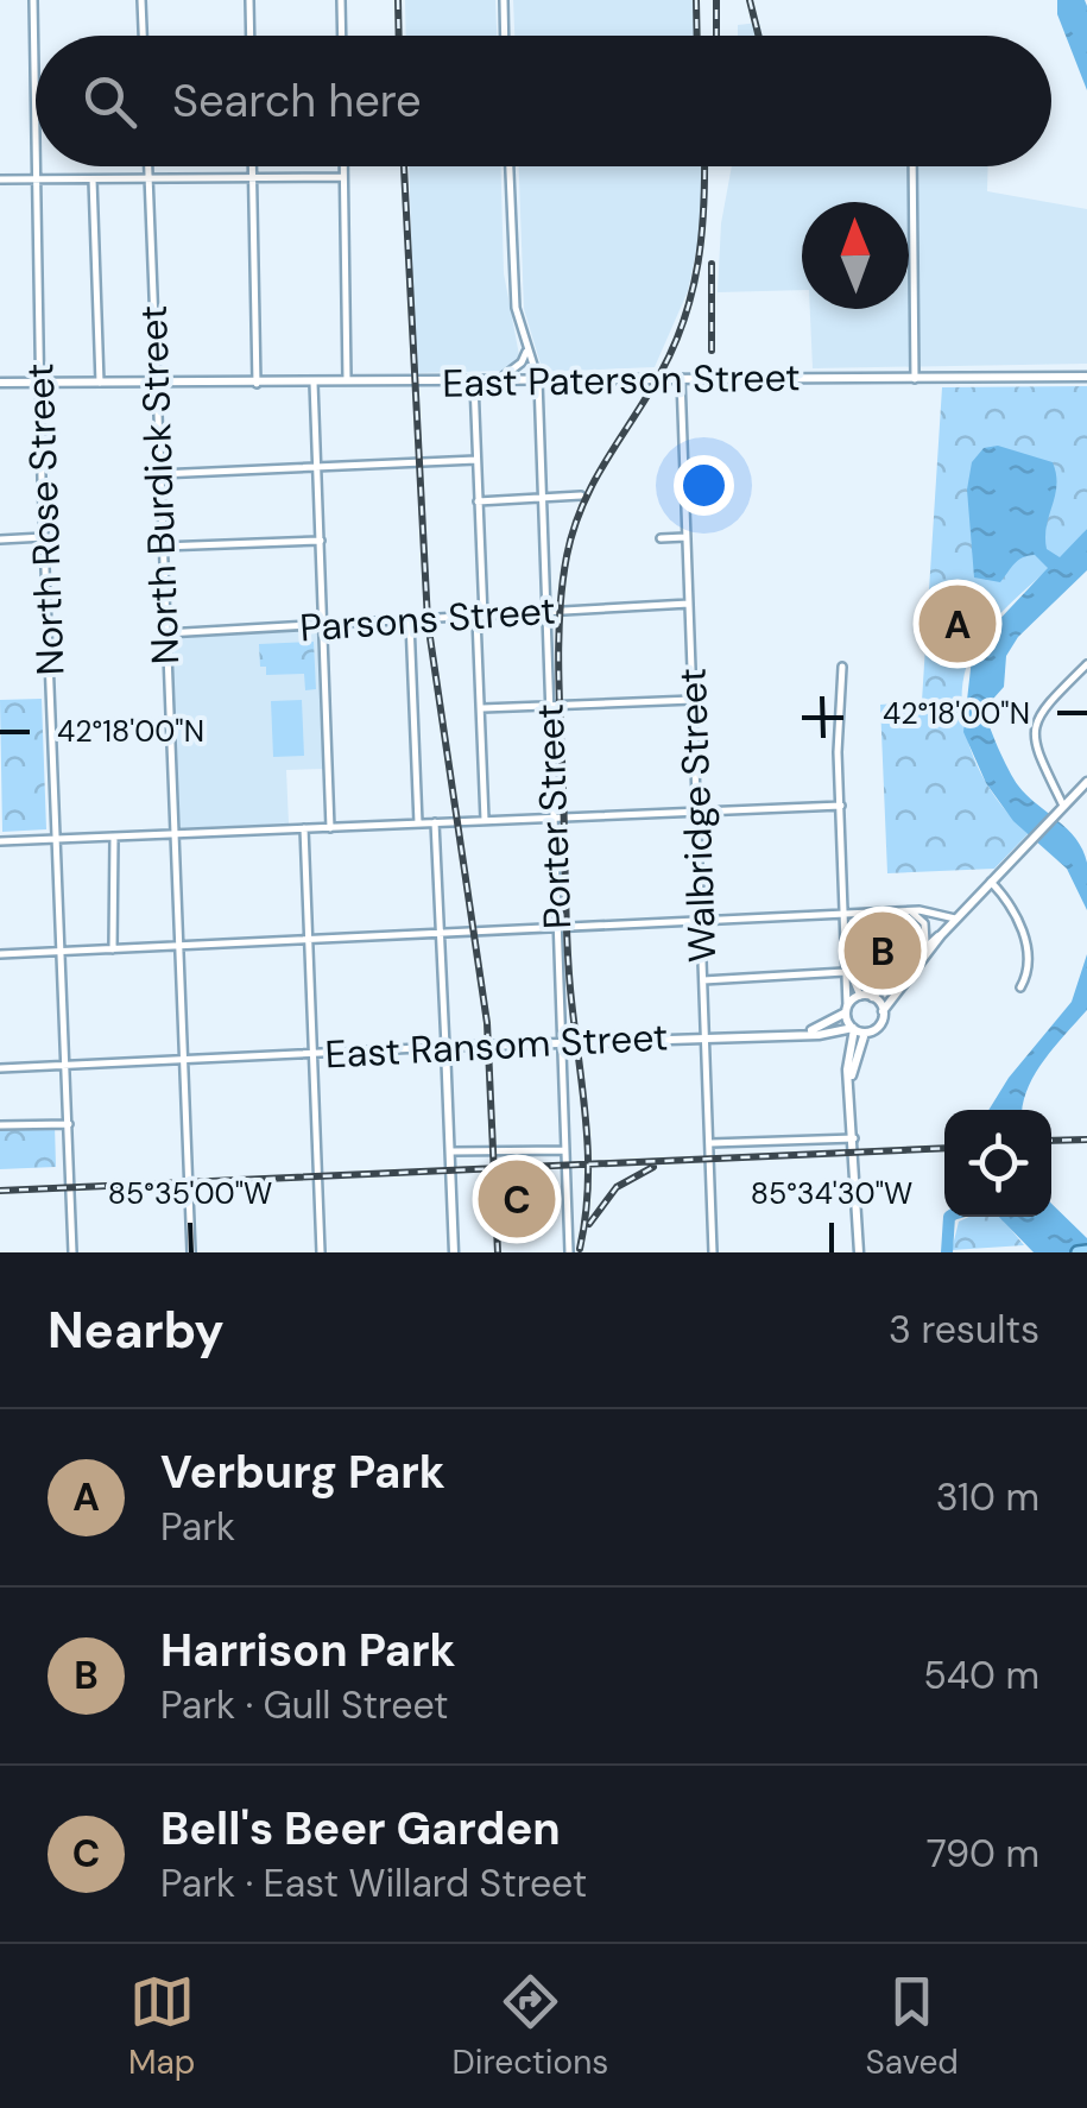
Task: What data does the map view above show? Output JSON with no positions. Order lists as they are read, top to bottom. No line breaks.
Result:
{"streets":{"street":["East Paterson Street","North Burdick Street","North Rose Street","Parsons Street","Walbridge Street","Porter Street","East Ransom Street"]},"crossings":[["East Paterson Street","North Burdick Street"],["East Paterson Street","North Rose Street"],["East Paterson Street","Walbridge Street"],["East Paterson Street","Porter Street"],["North Burdick Street","Parsons Street"],["North Burdick Street","East Ransom Street"],["North Rose Street","East Ransom Street"],["Parsons Street","Walbridge Street"],["Parsons Street","Porter Street"],["Walbridge Street","East Ransom Street"],["Porter Street","East Ransom Street"]],"north":"top","page":{"search":"Search here","pins":["A","B","C"],"heading":["Nearby","3 results"],"list":[{"mark":"A","name":"Verburg Park","note":"Park","value":"310 m"},{"mark":"B","name":"Harrison Park","note":"Park · Gull Street","value":"540 m"},{"mark":"C","name":"Bell's Beer Garden","note":"Park · East Willard Street","value":"790 m"}],"nav":["Map","Directions","Saved"]},"coordinates":["42°18'00\"N","85°35'00\"W","85°34'30\"W"]}
